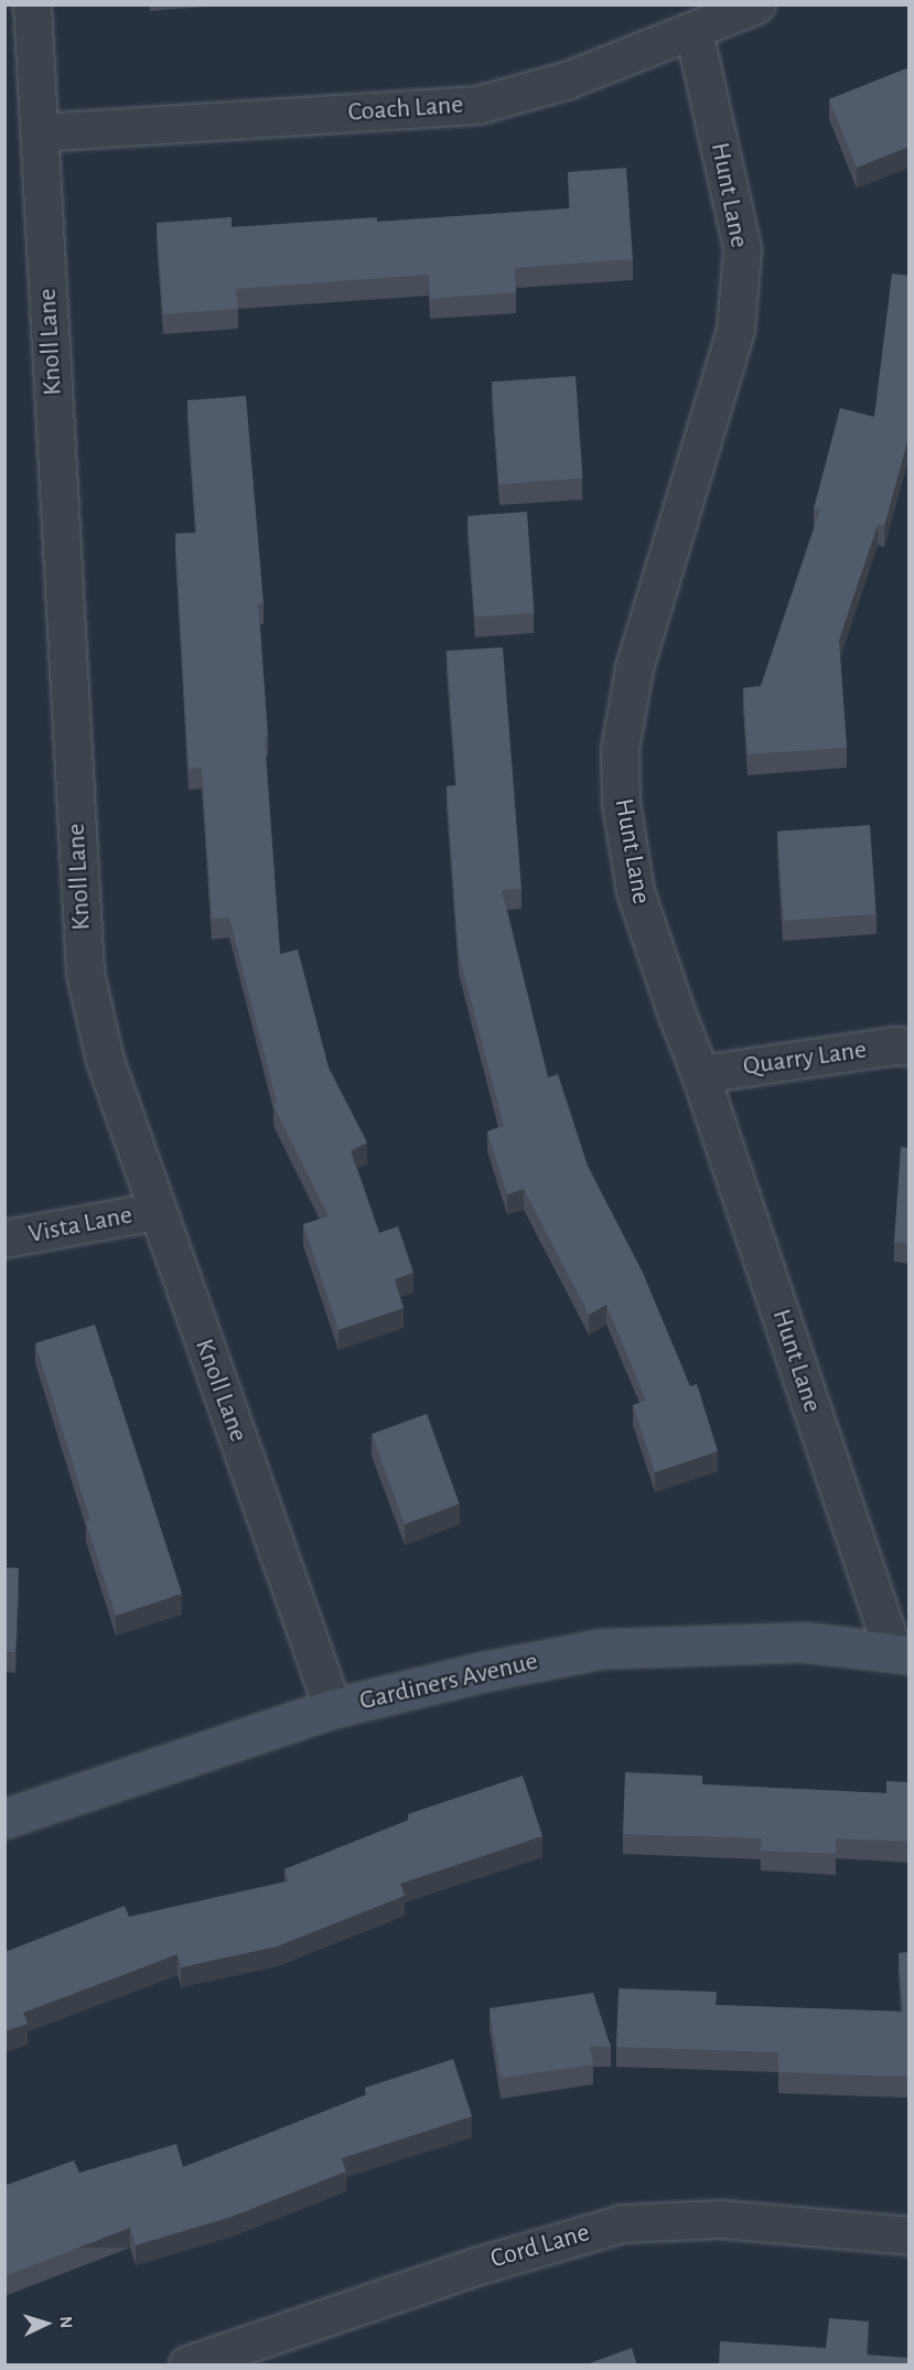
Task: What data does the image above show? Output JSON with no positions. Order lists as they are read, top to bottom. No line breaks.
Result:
{"streets":{"main road":["Gardiners Avenue"],"street":["Coach Lane","Hunt Lane","Knoll Lane","Quarry Lane","Vista Lane","Cord Lane"]},"crossings":[["Coach Lane","Hunt Lane"],["Coach Lane","Knoll Lane"],["Hunt Lane","Quarry Lane"],["Hunt Lane","Gardiners Avenue"],["Knoll Lane","Vista Lane"],["Knoll Lane","Gardiners Avenue"]],"north":"right"}
